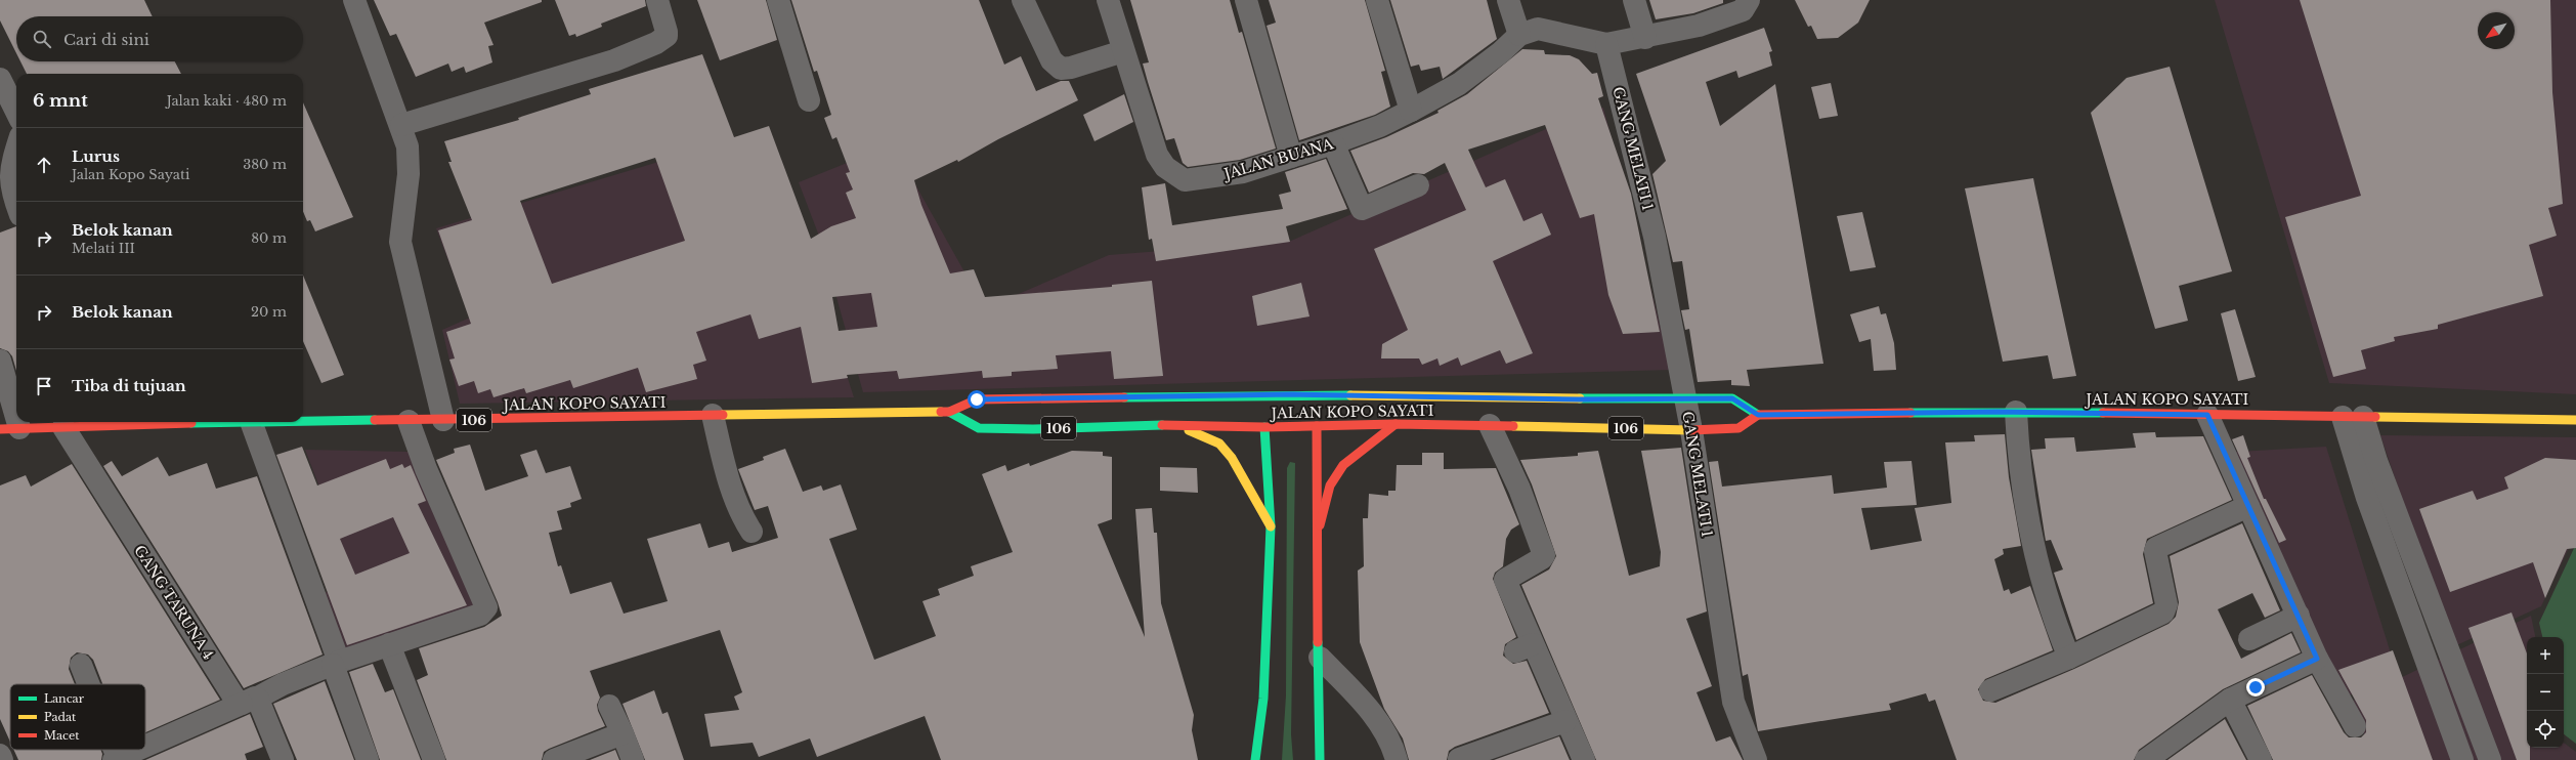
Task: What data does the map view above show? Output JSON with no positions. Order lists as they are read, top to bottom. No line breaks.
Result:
{"streets":{"main road":["JALAN KOPO SAYATI","106"],"street":["GANG MELATI 1","JALAN BUANA","GANG TARUNA 4"]},"crossings":[["GANG MELATI 1","JALAN KOPO SAYATI"],["JALAN KOPO SAYATI","GANG TARUNA 4"]],"legend":["Lancar","Padat","Macet"],"north":"bottom left","page":{"search":"Cari di sini","heading":["6 mnt","Jalan kaki · 480 m"],"list":[["Lurus","Jalan Kopo Sayati","380 m"],["Belok kanan","Melati III","80 m"],["Belok kanan","20 m"],"Tiba di tujuan"],"map_buttons":["+","−"]}}
